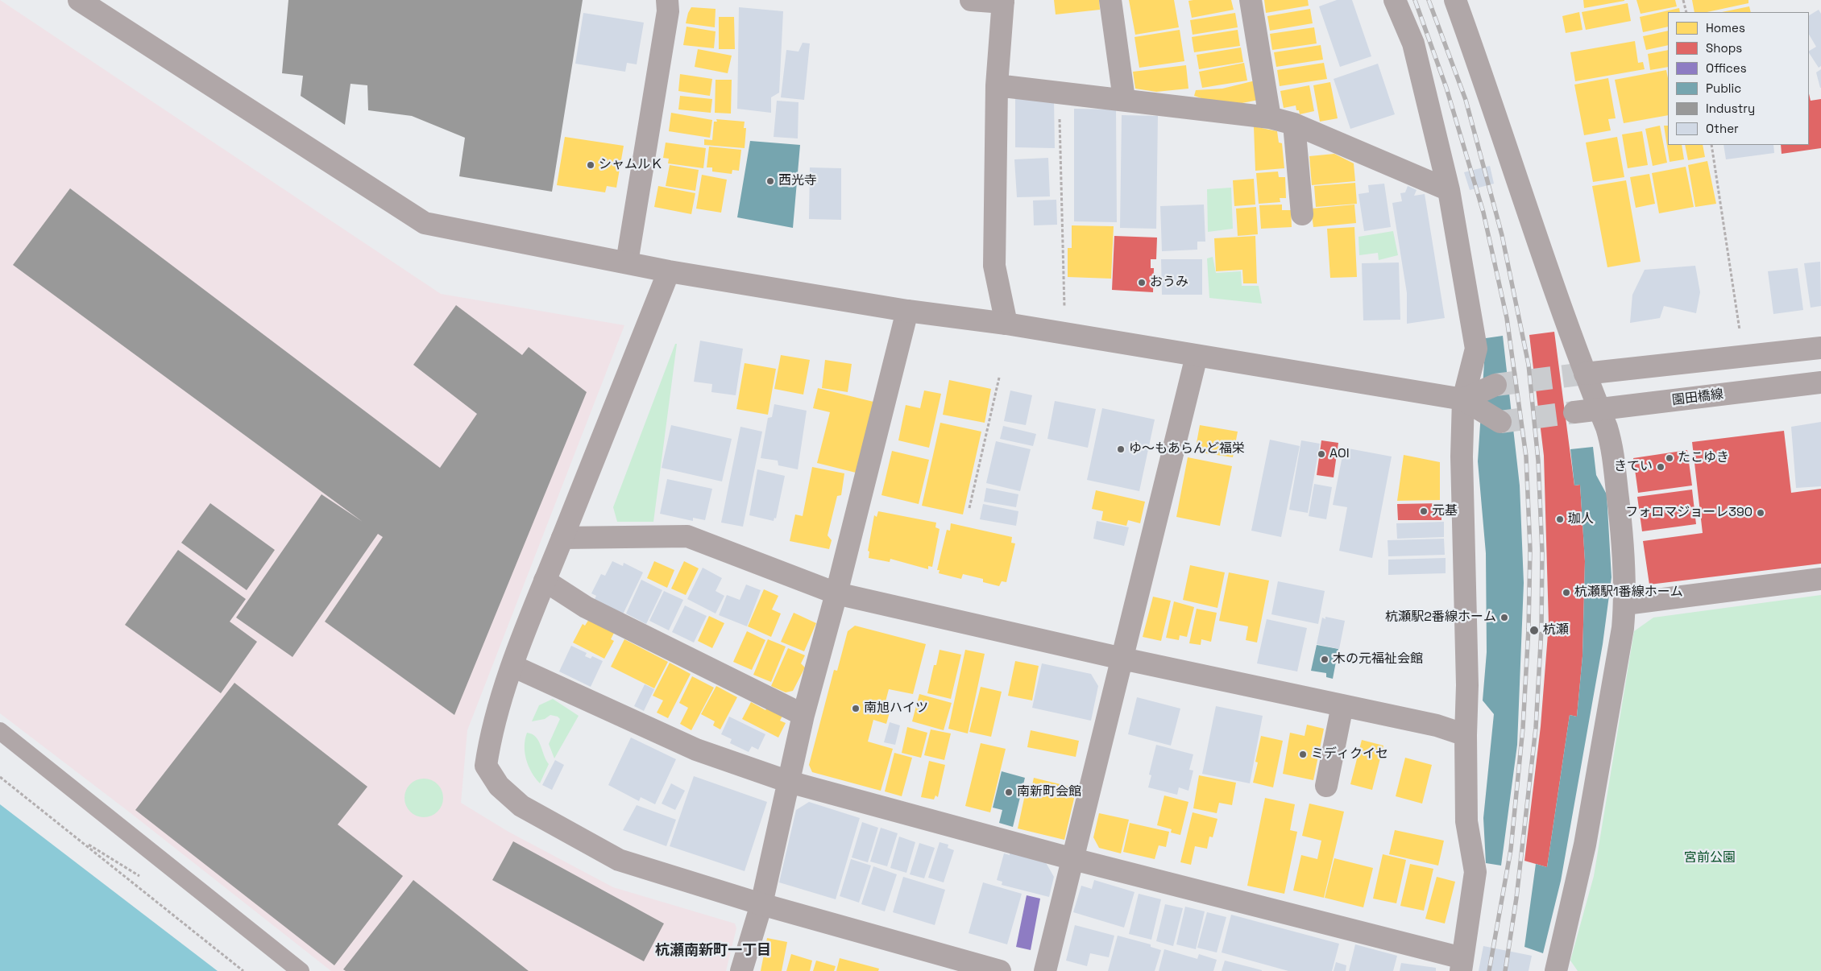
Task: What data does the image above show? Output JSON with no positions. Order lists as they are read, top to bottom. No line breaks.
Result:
{"streets":{"street":["園田橋線"]},"districts":["杭瀬南新町一丁目"],"parks":["宮前公園"],"places":["シャムルＫ","西光寺","おうみ","ゆ～もあらんど福栄","AOI","たこゆき","きてい","元基","フォロマジョーレ390","珈人","杭瀬駅1番線ホーム","杭瀬駅2番線ホーム","杭瀬","木の元福祉会館","南旭ハイツ","ミディクイセ","南新町会館"],"legend":["Homes","Shops","Offices","Public","Industry","Other"]}
